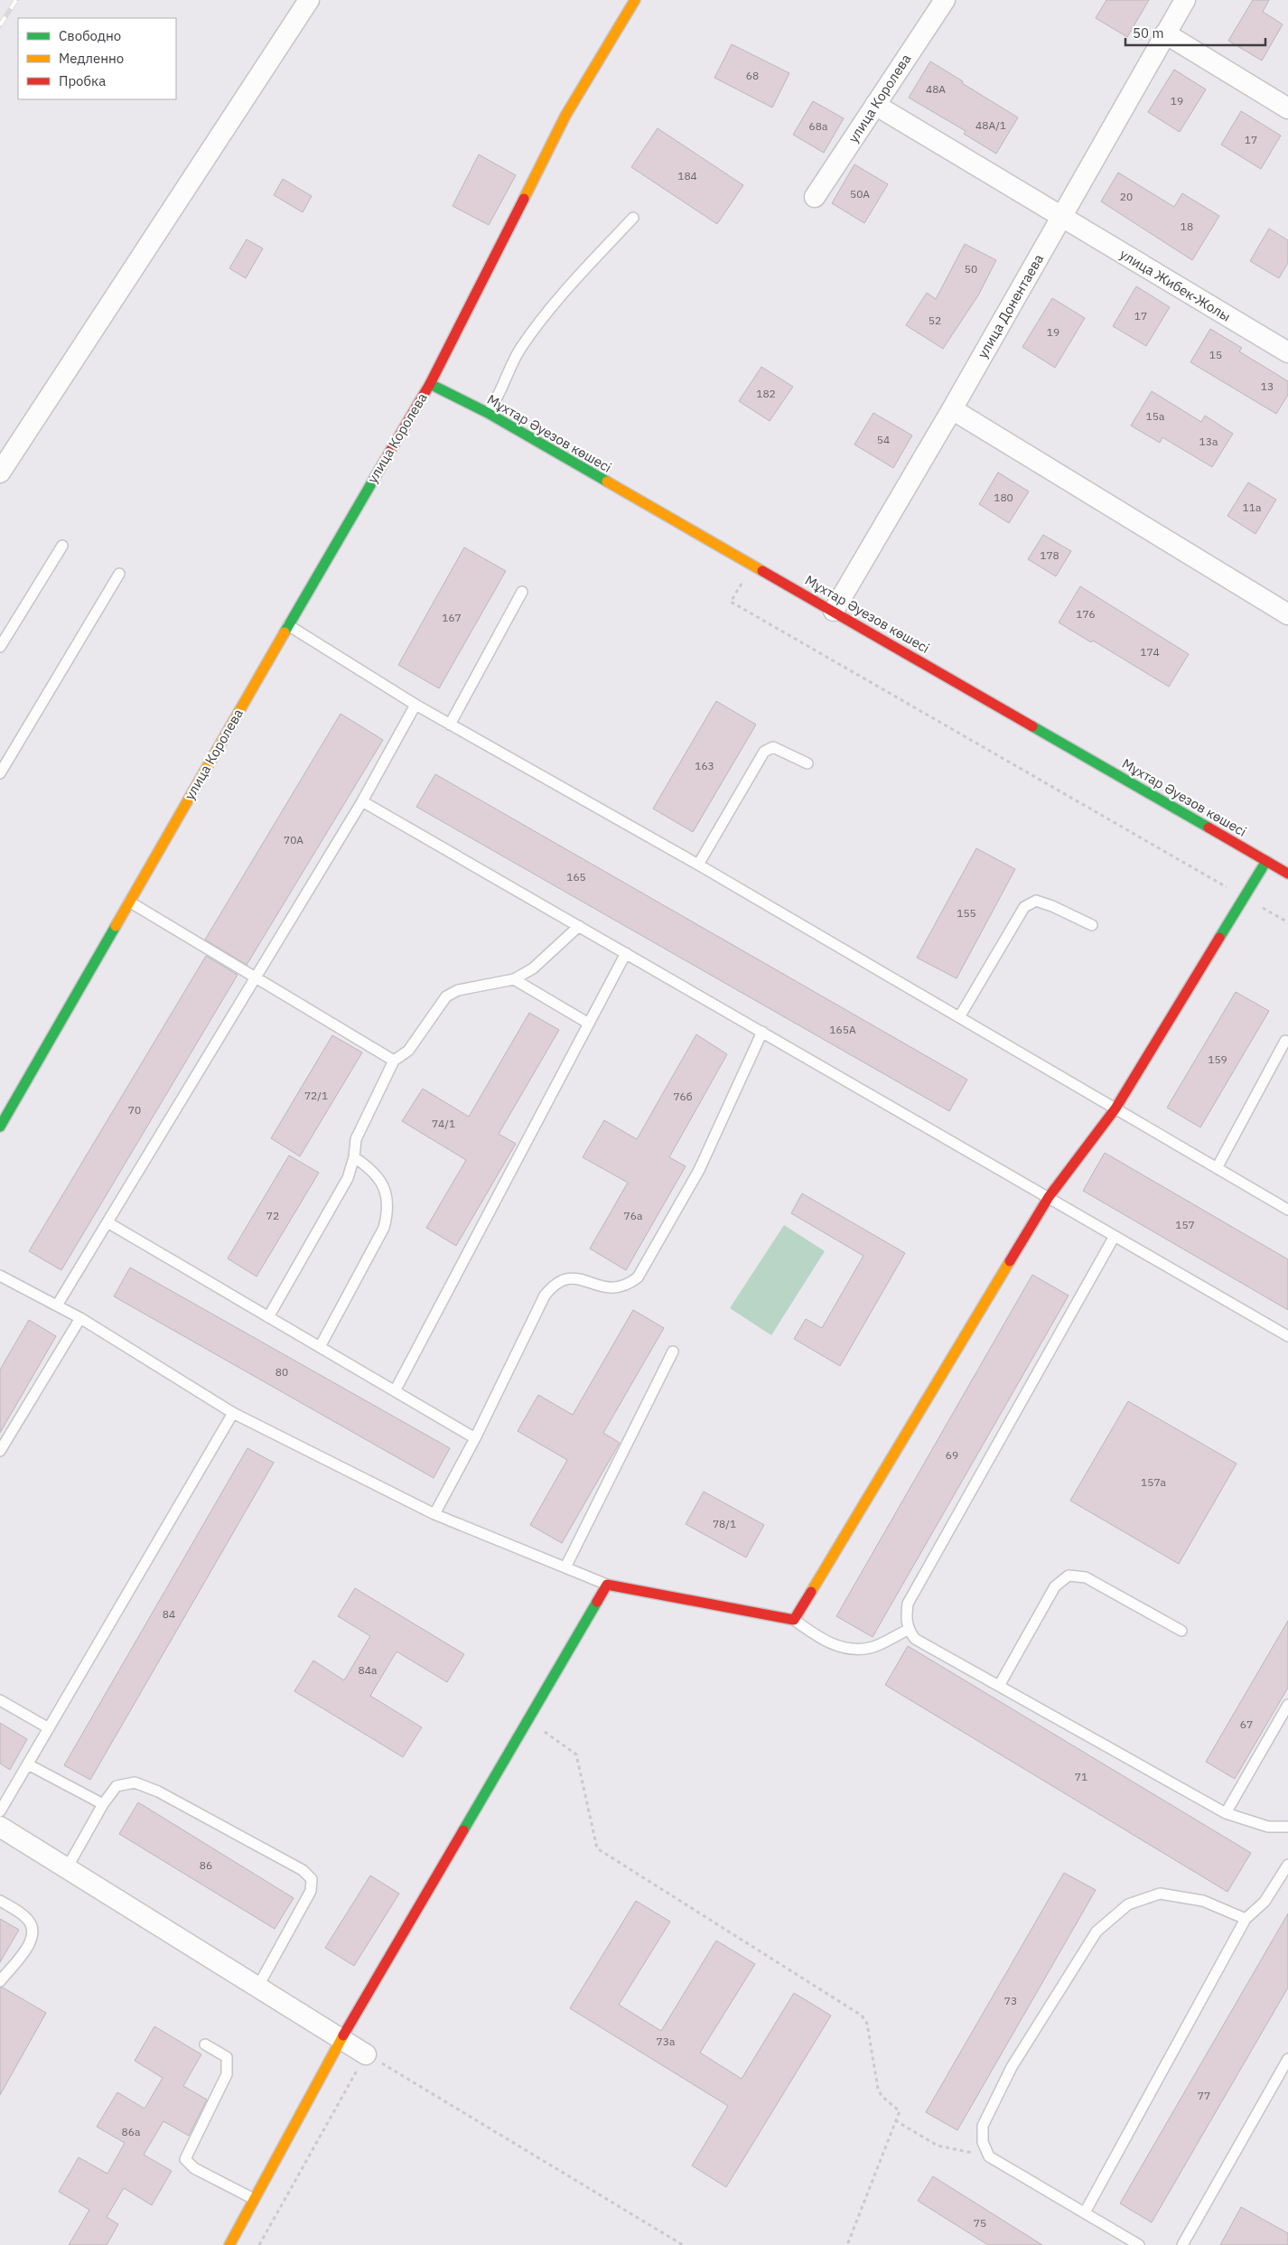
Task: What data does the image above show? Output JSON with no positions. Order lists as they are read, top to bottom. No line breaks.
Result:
{"streets":{"street":["улица Королева","улица Жибек-Жолы","улица Донентаева","Мұхтар Әуезов көшесі"]},"crossings":[["улица Королева","улица Жибек-Жолы"],["улица Королева","Мұхтар Әуезов көшесі"],["улица Жибек-Жолы","улица Донентаева"],["улица Донентаева","Мұхтар Әуезов көшесі"]],"house_numbers":["68","48А","19","48А/1","68а","17","184","50А","20","18","50","17","52","19","15","13","182","15а","54","13а","180","11а","178","176","167","174","163","70А","165","155","165А","159","72/1","76б","70","74/1","72","76а","157","80","69","157а","78/1","84","84а","67","71","86","73","73а","77","86а","75"],"legend":["Свободно","Медленно","Пробка"],"scale_bar":"50 m"}
